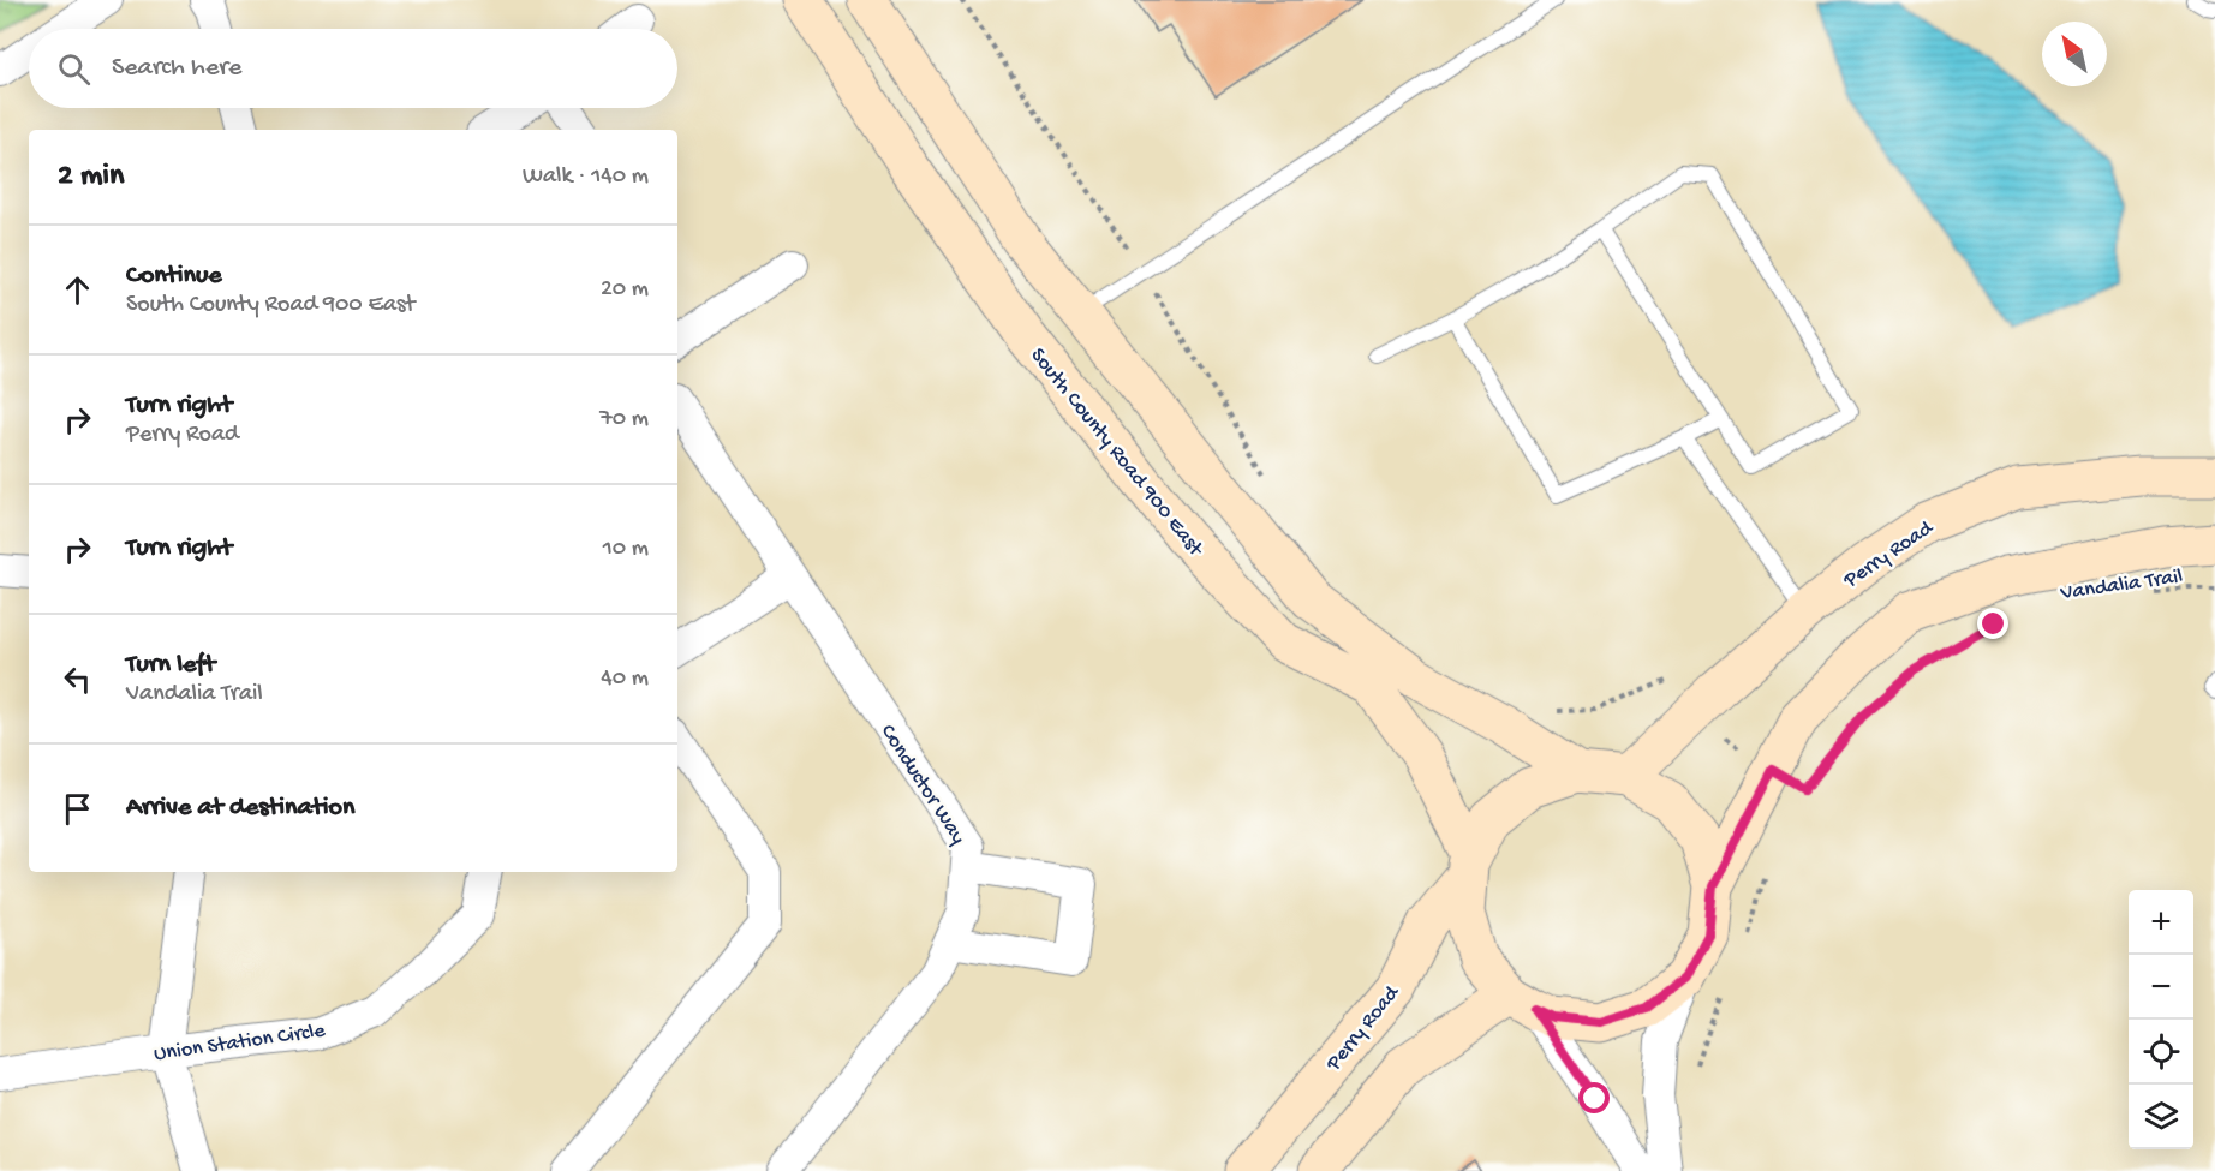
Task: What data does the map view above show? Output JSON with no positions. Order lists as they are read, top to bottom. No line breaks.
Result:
{"streets":{"street":["South County Road 900 East","Perry Road","Conductor Way","Union Station Circle"],"path":["Vandalia Trail"]},"crossings":[["South County Road 900 East","Perry Road"]],"north":"top left","page":{"search":"Search here","heading":["2 min","Walk · 140 m"],"list":[["Continue","South County Road 900 East","20 m"],["Turn right","Perry Road","70 m"],["Turn right","10 m"],["Turn left","Vandalia Trail","40 m"],"Arrive at destination"],"map_buttons":["+","−"]}}
